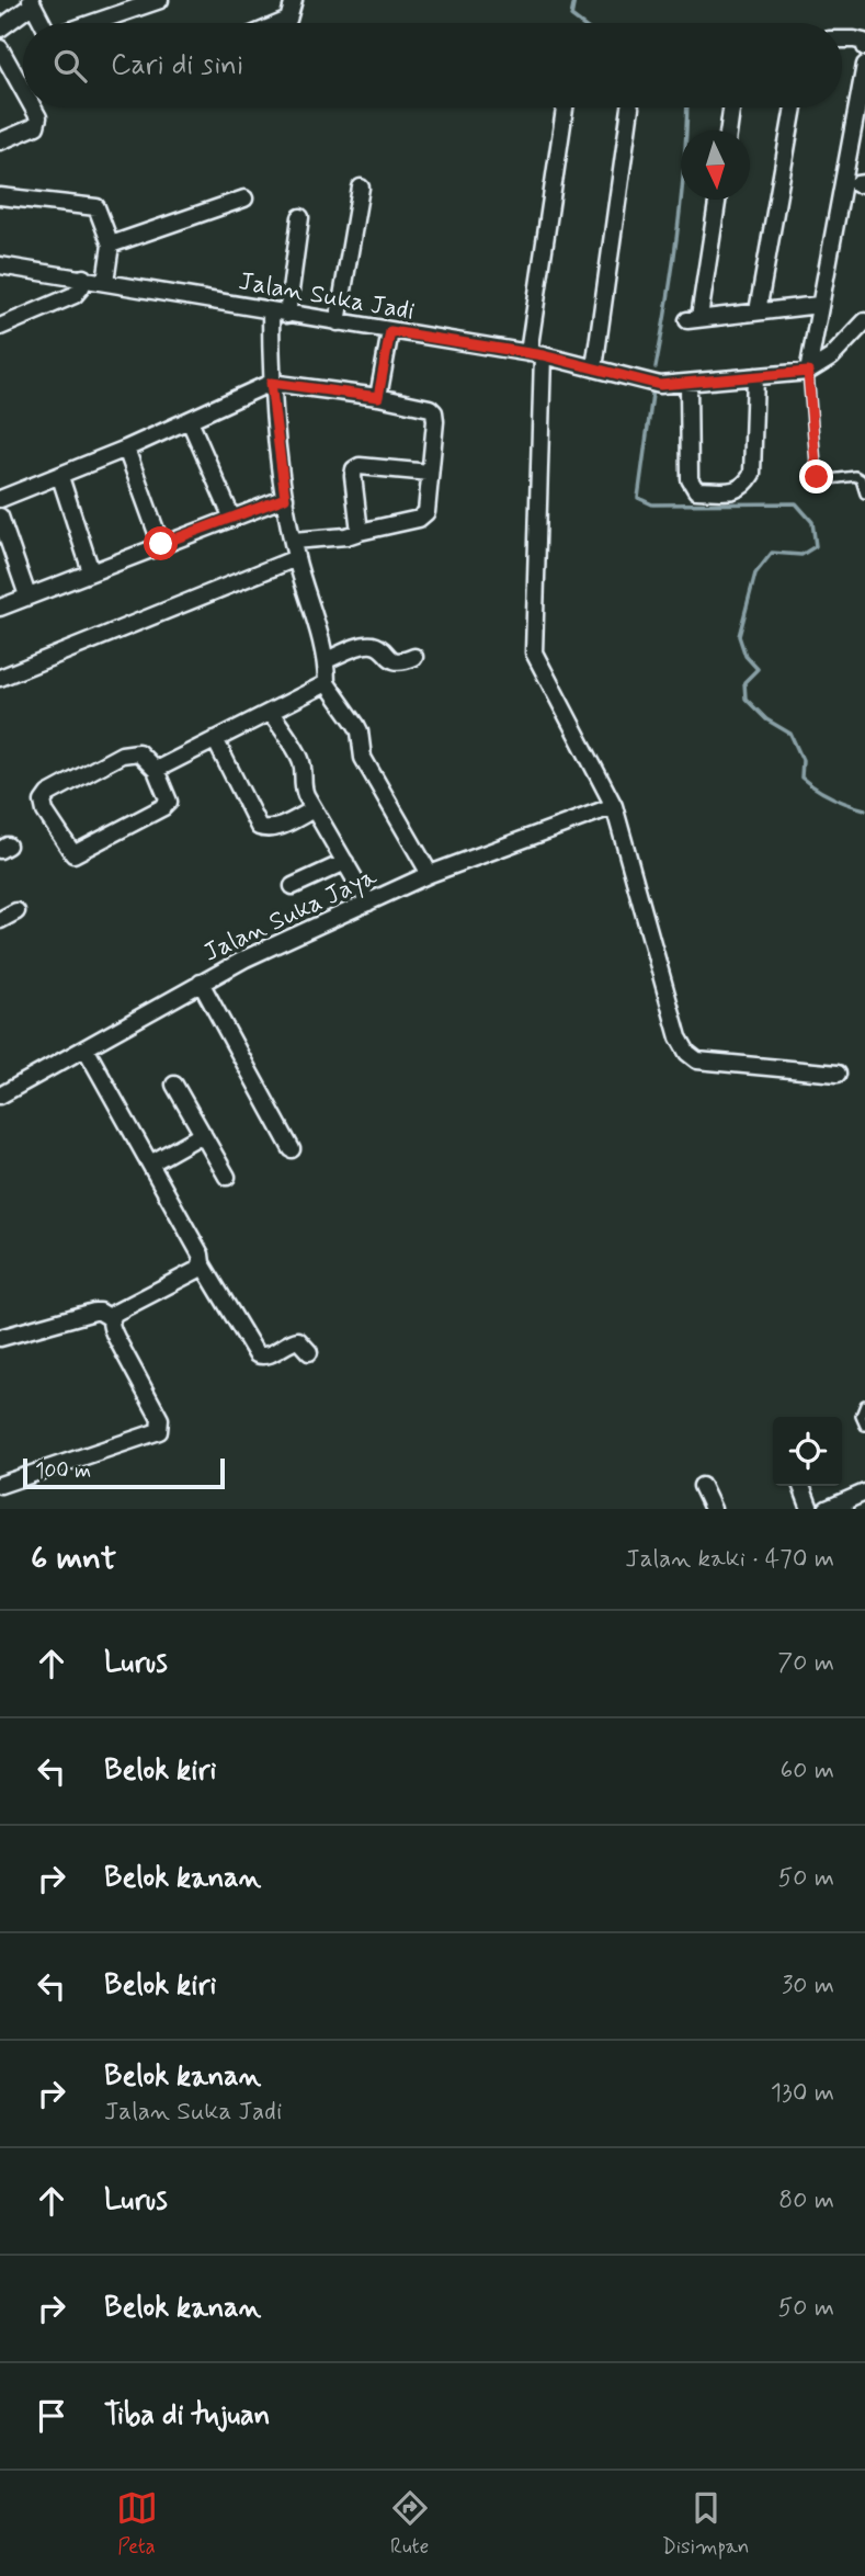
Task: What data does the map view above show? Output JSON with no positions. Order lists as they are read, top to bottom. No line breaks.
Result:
{"streets":{"street":["Jalan Suka Jadi","Jalan Suka Jaya"]},"scale_bar":"100 m","north":"bottom","page":{"search":"Cari di sini","scale":"100 m","heading":["6 mnt","Jalan kaki · 470 m"],"list":[["Lurus","70 m"],["Belok kiri","60 m"],["Belok kanan","50 m"],["Belok kiri","30 m"],["Belok kanan","Jalan Suka Jadi","130 m"],["Lurus","80 m"],["Belok kanan","50 m"],"Tiba di tujuan"],"nav":["Peta","Rute","Disimpan"]}}
